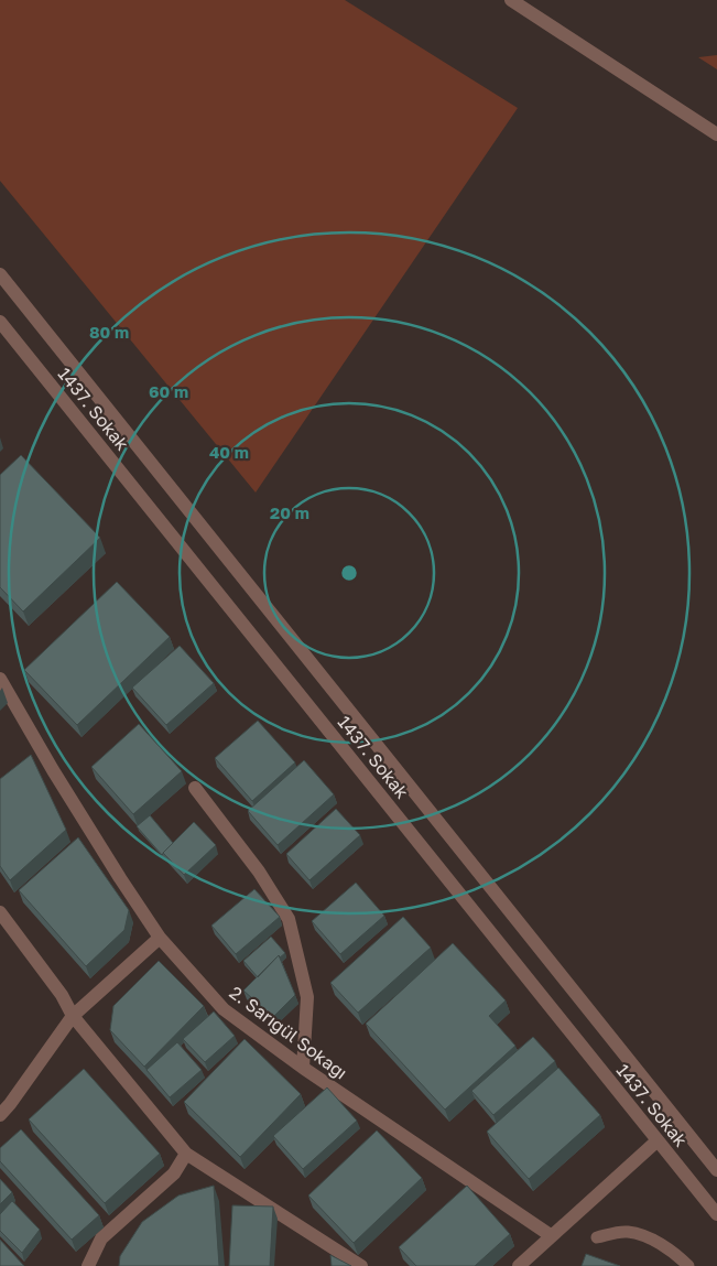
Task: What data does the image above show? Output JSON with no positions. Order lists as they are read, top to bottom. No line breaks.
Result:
{"streets":{"street":["1437. Sokak","2. Sarıgül Sokağı"]},"rings":["80 m","60 m","40 m","20 m"]}
